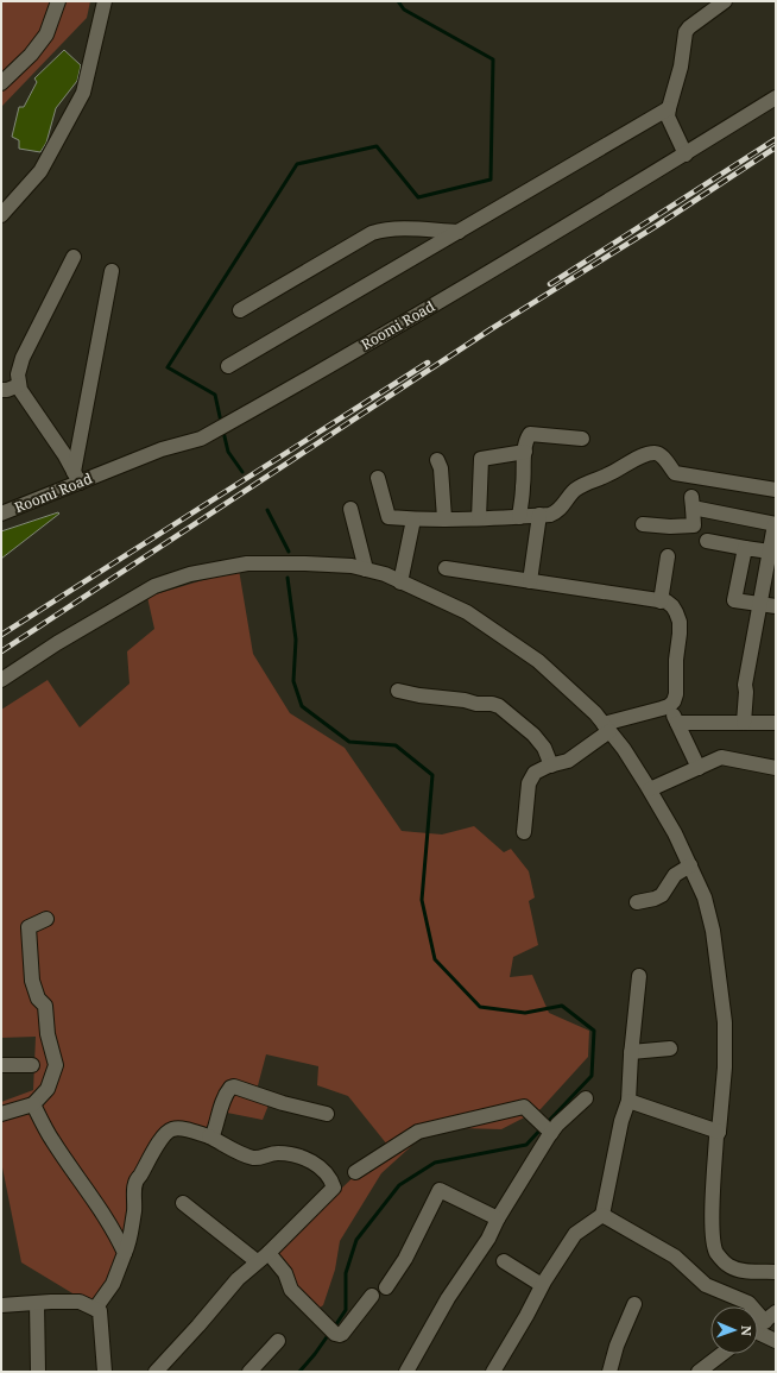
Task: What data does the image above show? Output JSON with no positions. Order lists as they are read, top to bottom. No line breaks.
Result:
{"streets":{"street":["Roomi Road"]},"north":"right"}
